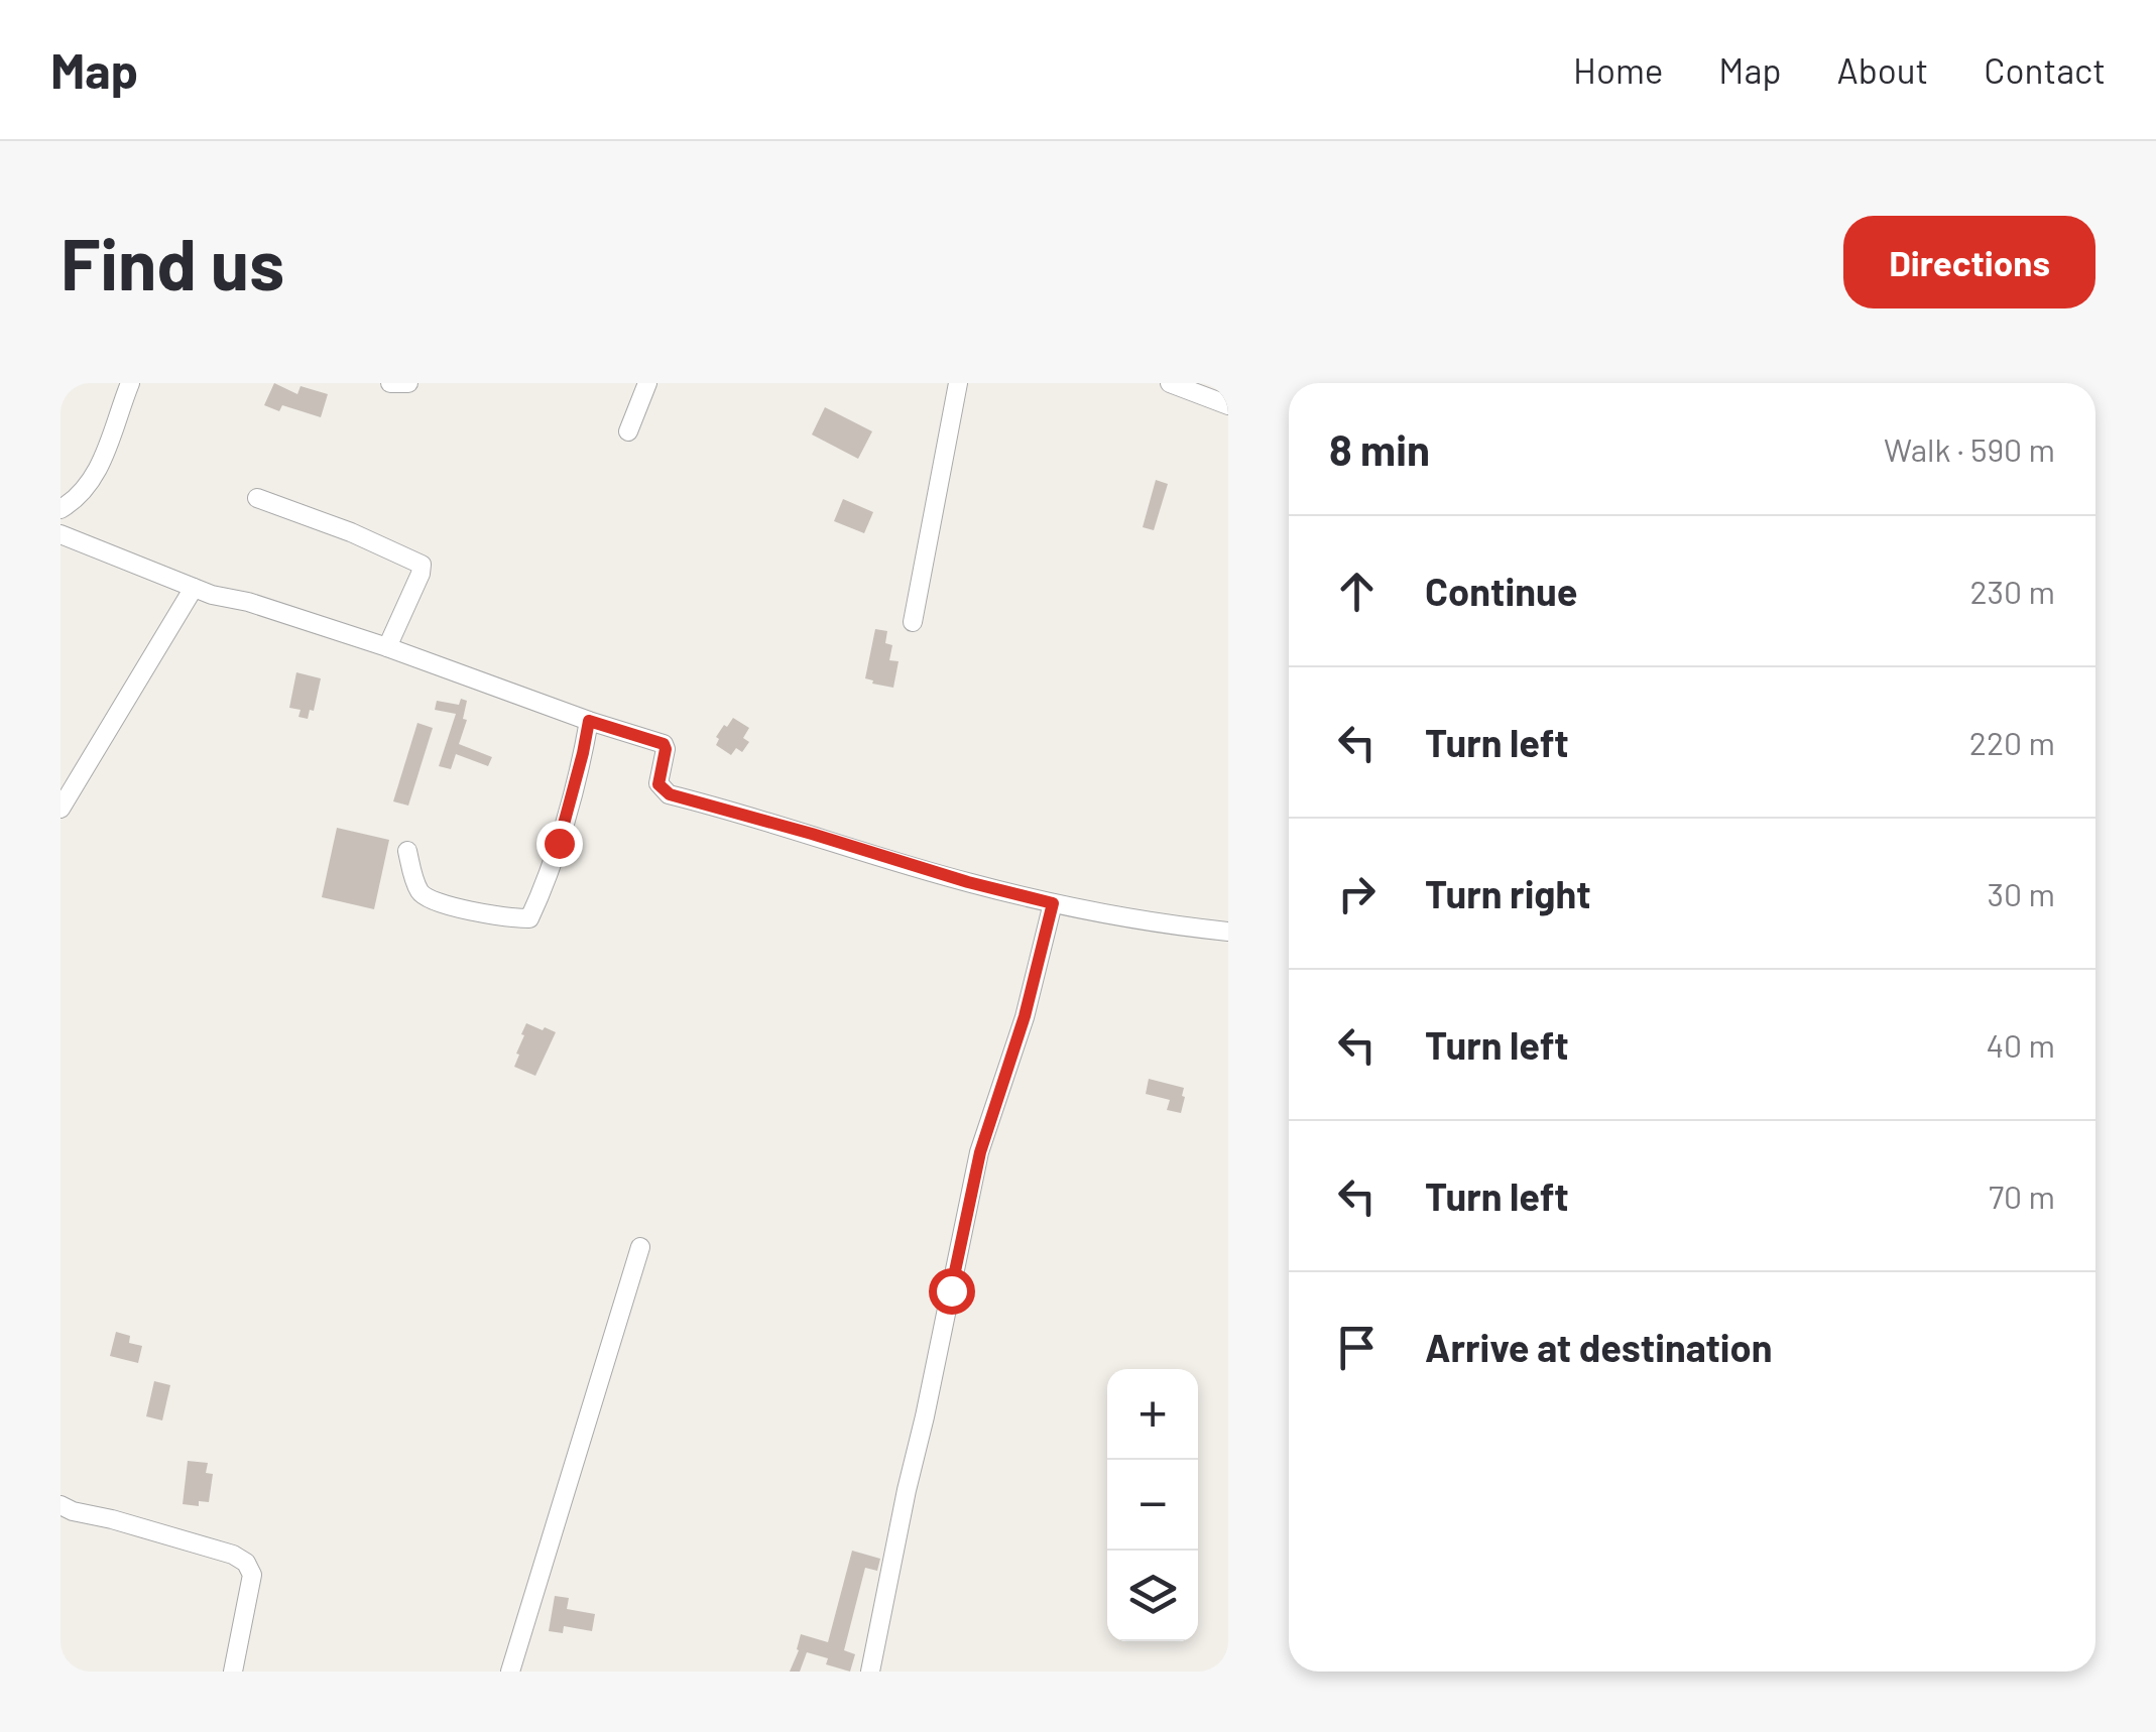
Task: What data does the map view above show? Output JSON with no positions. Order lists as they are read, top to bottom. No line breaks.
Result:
{"page":{"header":"Map","nav":["Home","Map","About","Contact"],"buttons":"Directions","title":"Find us","heading":["8 min","Walk · 590 m"],"list":[["Continue","230 m"],["Turn left","220 m"],["Turn right","30 m"],["Turn left","40 m"],["Turn left","70 m"],"Arrive at destination"],"map_buttons":["+","−"]}}
